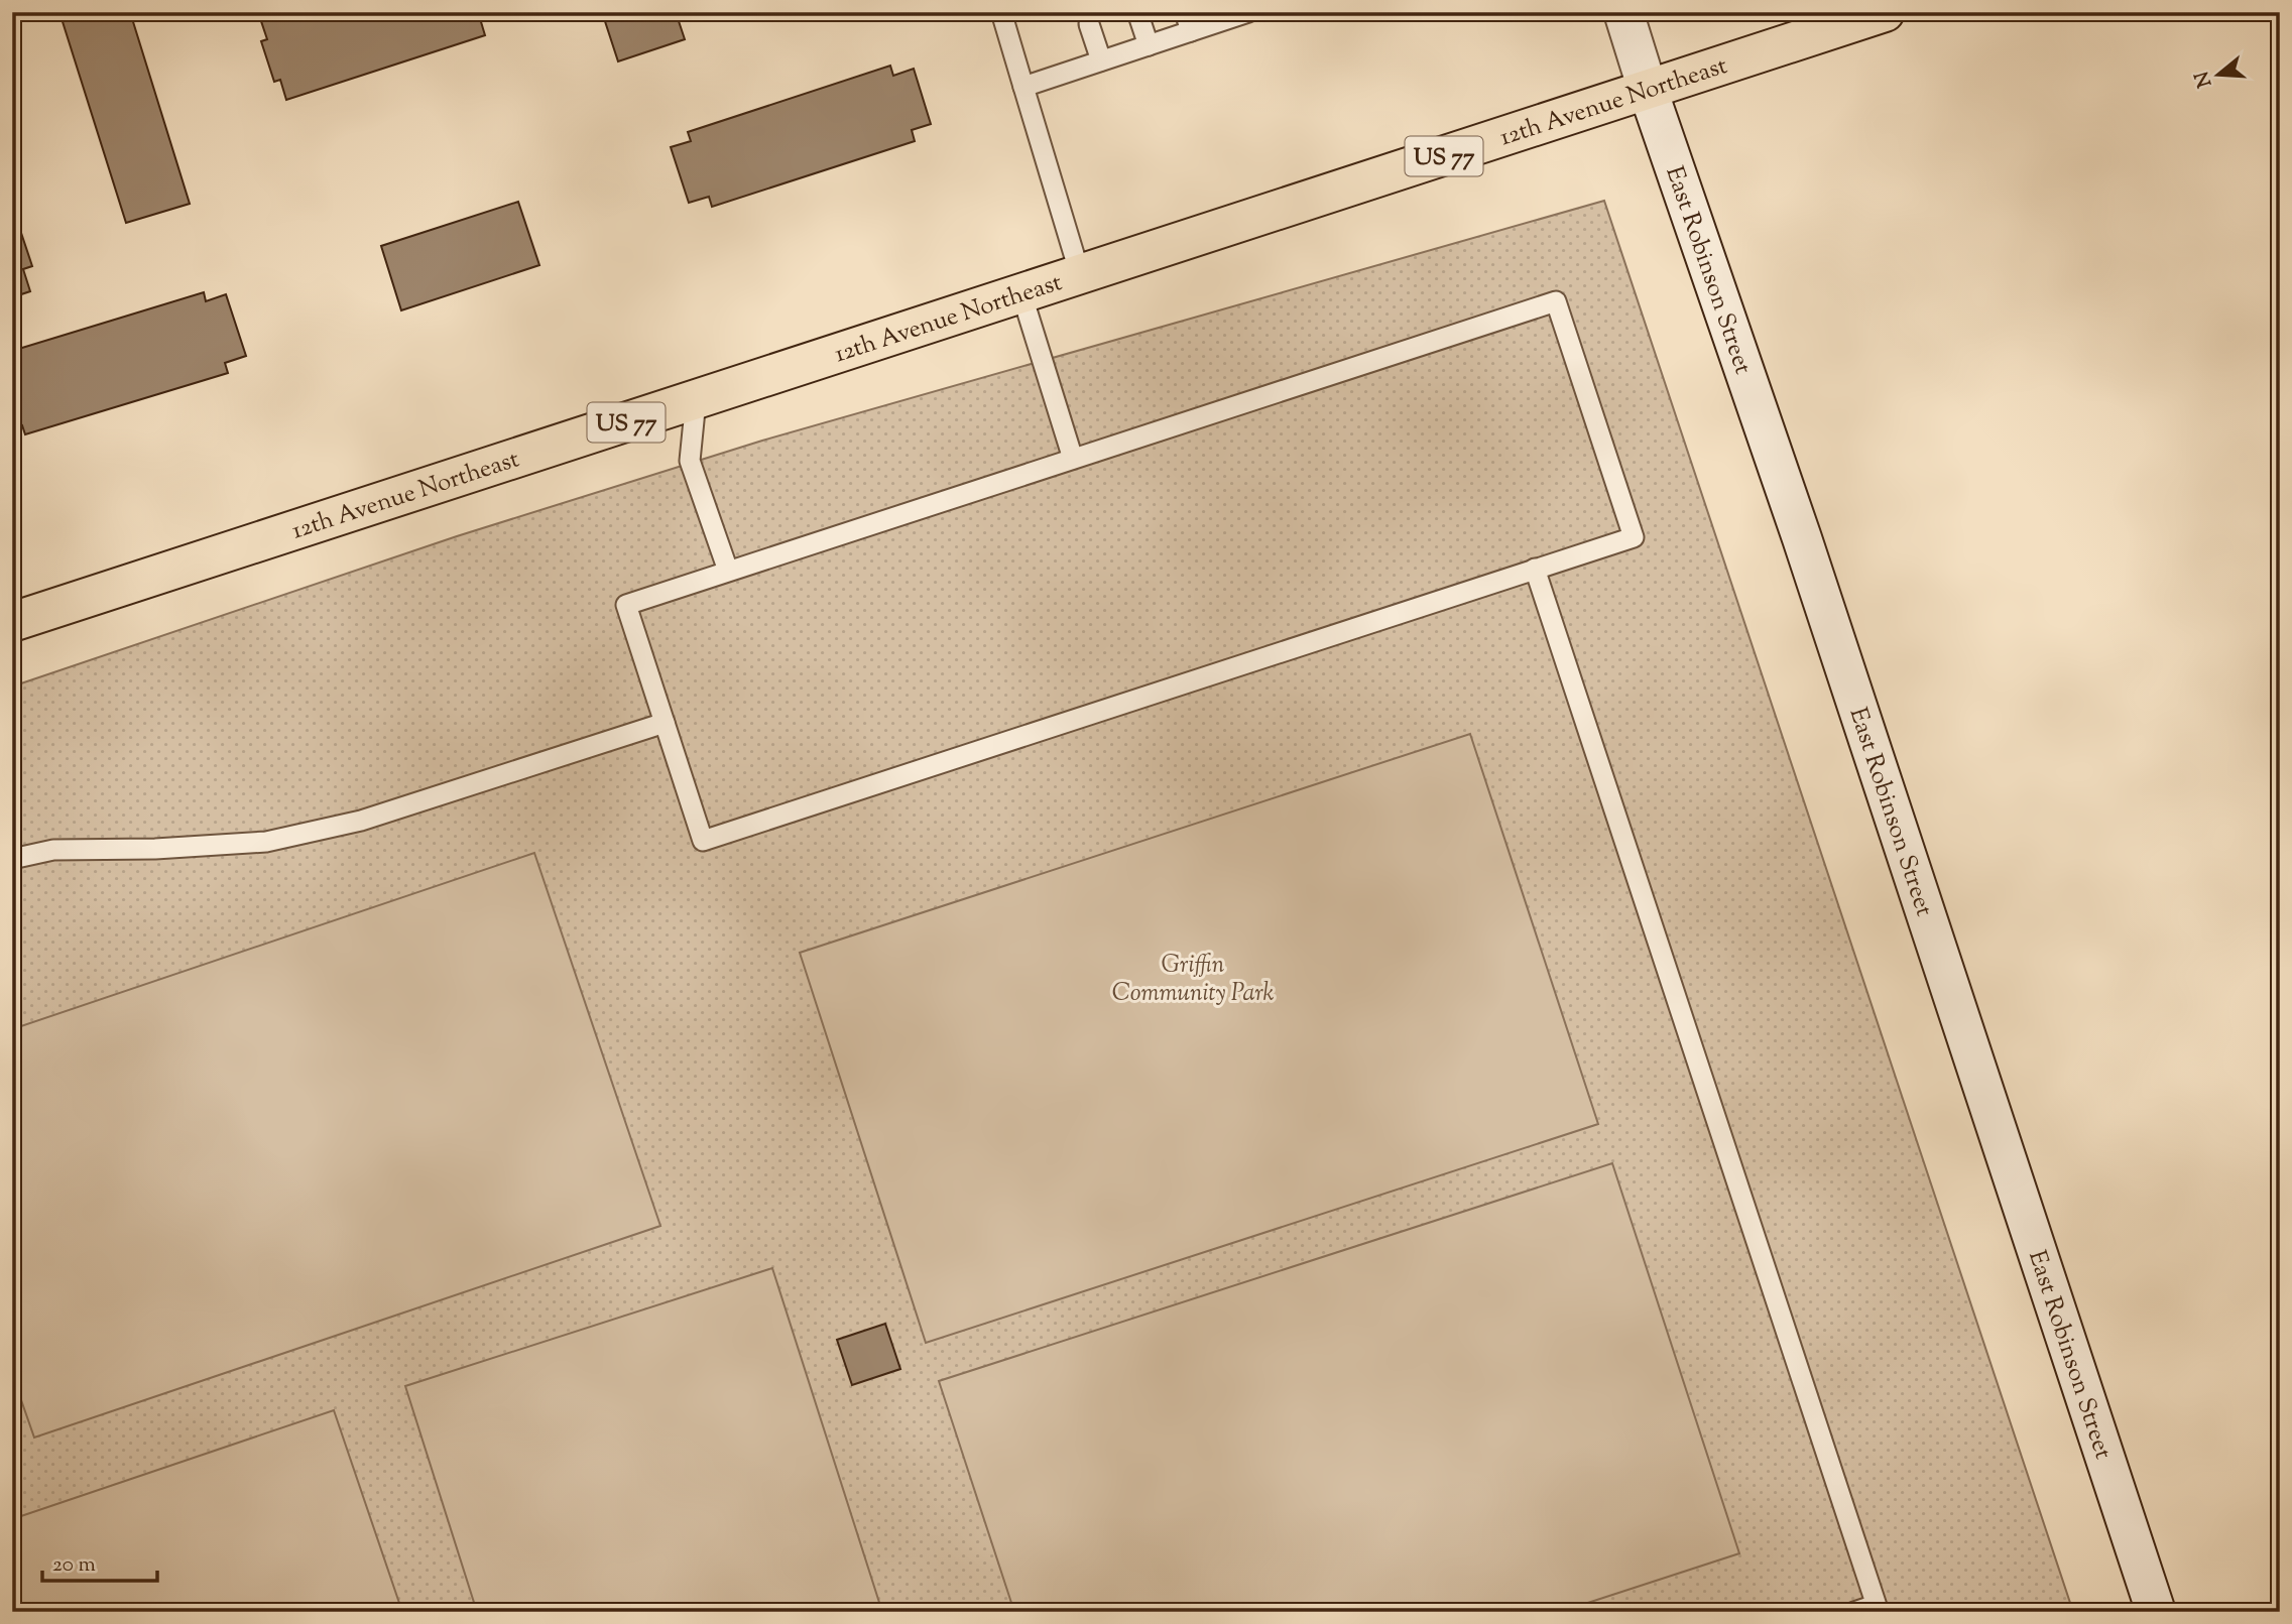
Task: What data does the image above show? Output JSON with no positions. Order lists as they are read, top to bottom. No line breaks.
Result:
{"streets":{"main road":["12th Avenue Northeast","US 77","East Robinson Street"]},"crossings":[["12th Avenue Northeast","East Robinson Street"]],"parks":["Griffin Community Park"],"scale_bar":"20 m","north":"left"}
